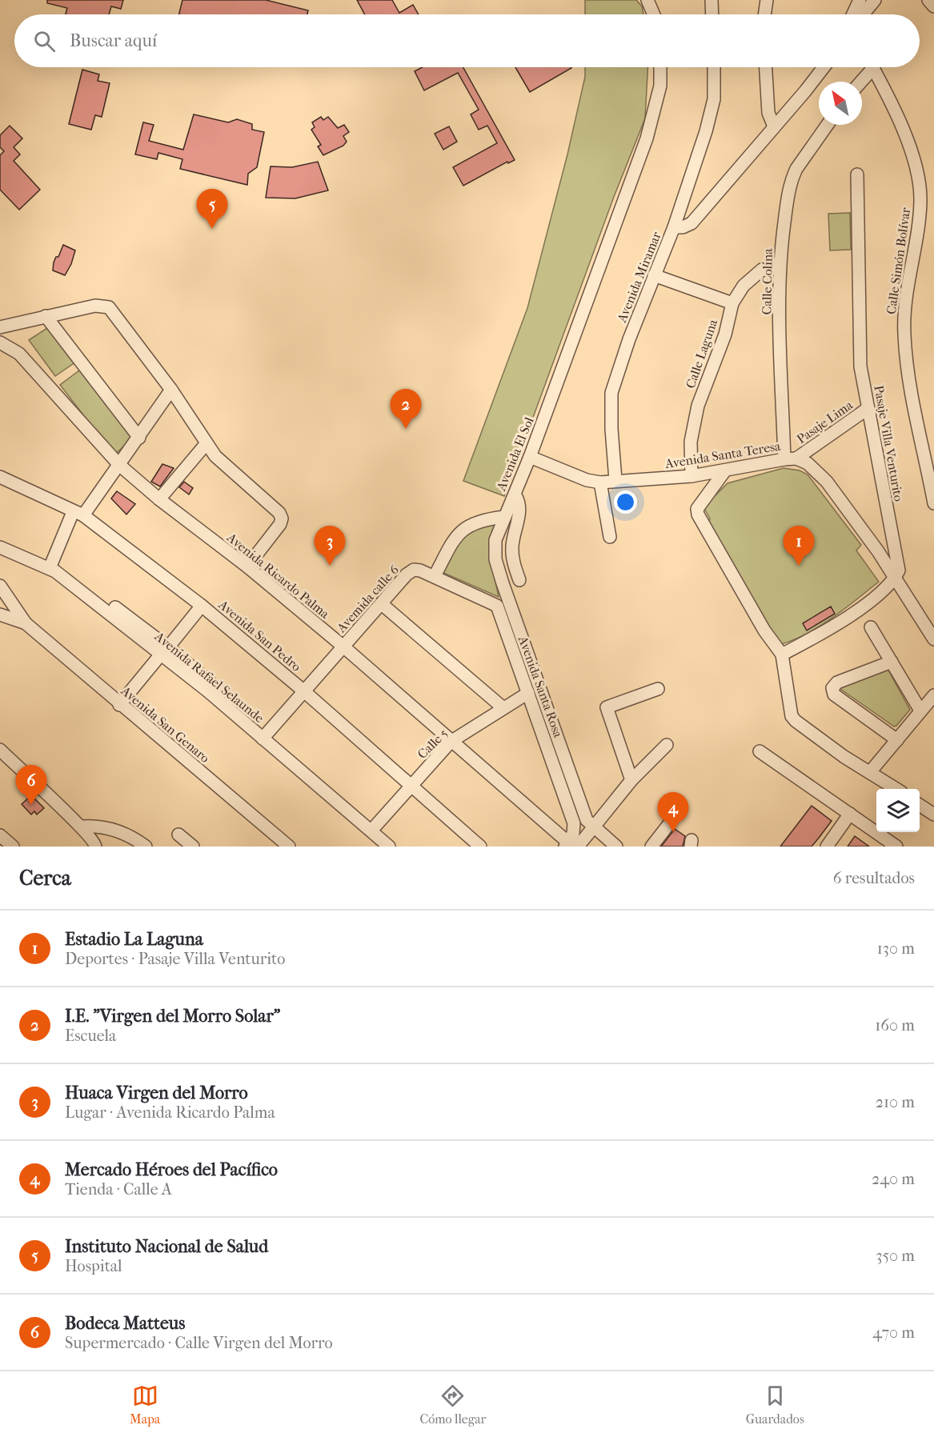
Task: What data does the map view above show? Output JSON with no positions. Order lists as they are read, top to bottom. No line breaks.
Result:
{"streets":{"street":["Calle Simón Bolívar","Avenida Miramar","Calle Colina","Calle Laguna","Pasaje Lima","Pasaje Villa Venturito","Avenida El Sol","Avenida Santa Teresa","Avenida Ricardo Palma","Avemida calle 6","Avenida San Pedro","Avenida Rafael Selaunde","Avenida Santa Rosa","Avenida San Genaro","Calle 5"]},"crossings":[["Avenida Miramar","Avenida Santa Teresa"],["Calle Colina","Calle Laguna"],["Calle Colina","Pasaje Lima"],["Calle Colina","Avenida Santa Teresa"],["Calle Laguna","Avenida Santa Teresa"],["Pasaje Lima","Pasaje Villa Venturito"],["Pasaje Lima","Avenida Santa Teresa"],["Pasaje Villa Venturito","Avenida Santa Teresa"],["Avenida El Sol","Avenida Santa Teresa"],["Avenida Ricardo Palma","Avemida calle 6"],["Avenida Ricardo Palma","Avenida Santa Rosa"],["Avenida Ricardo Palma","Calle 5"],["Avemida calle 6","Avenida San Pedro"],["Avemida calle 6","Avenida Rafael Selaunde"],["Avemida calle 6","Avenida Santa Rosa"],["Avenida San Pedro","Calle 5"],["Avenida Rafael Selaunde","Calle 5"],["Avenida Santa Rosa","Calle 5"]],"north":"top left","page":{"search":"Buscar aquí","pins":["5","2","1","3","6","4"],"heading":["Cerca","6 resultados"],"list":[{"mark":"1","name":"Estadio La Laguna","note":"Deportes · Pasaje Villa Venturito","value":"130 m"},{"mark":"2","name":"I.E. \"Virgen del Morro Solar\"","note":"Escuela","value":"160 m"},{"mark":"3","name":"Huaca Virgen del Morro","note":"Lugar · Avenida Ricardo Palma","value":"210 m"},{"mark":"4","name":"Mercado Héroes del Pacífico","note":"Tienda · Calle A","value":"240 m"},{"mark":"5","name":"Instituto Nacional de Salud","note":"Hospital","value":"350 m"},{"mark":"6","name":"Bodeca Matteus","note":"Supermercado · Calle Virgen del Morro","value":"470 m"}],"nav":["Mapa","Cómo llegar","Guardados"]}}
